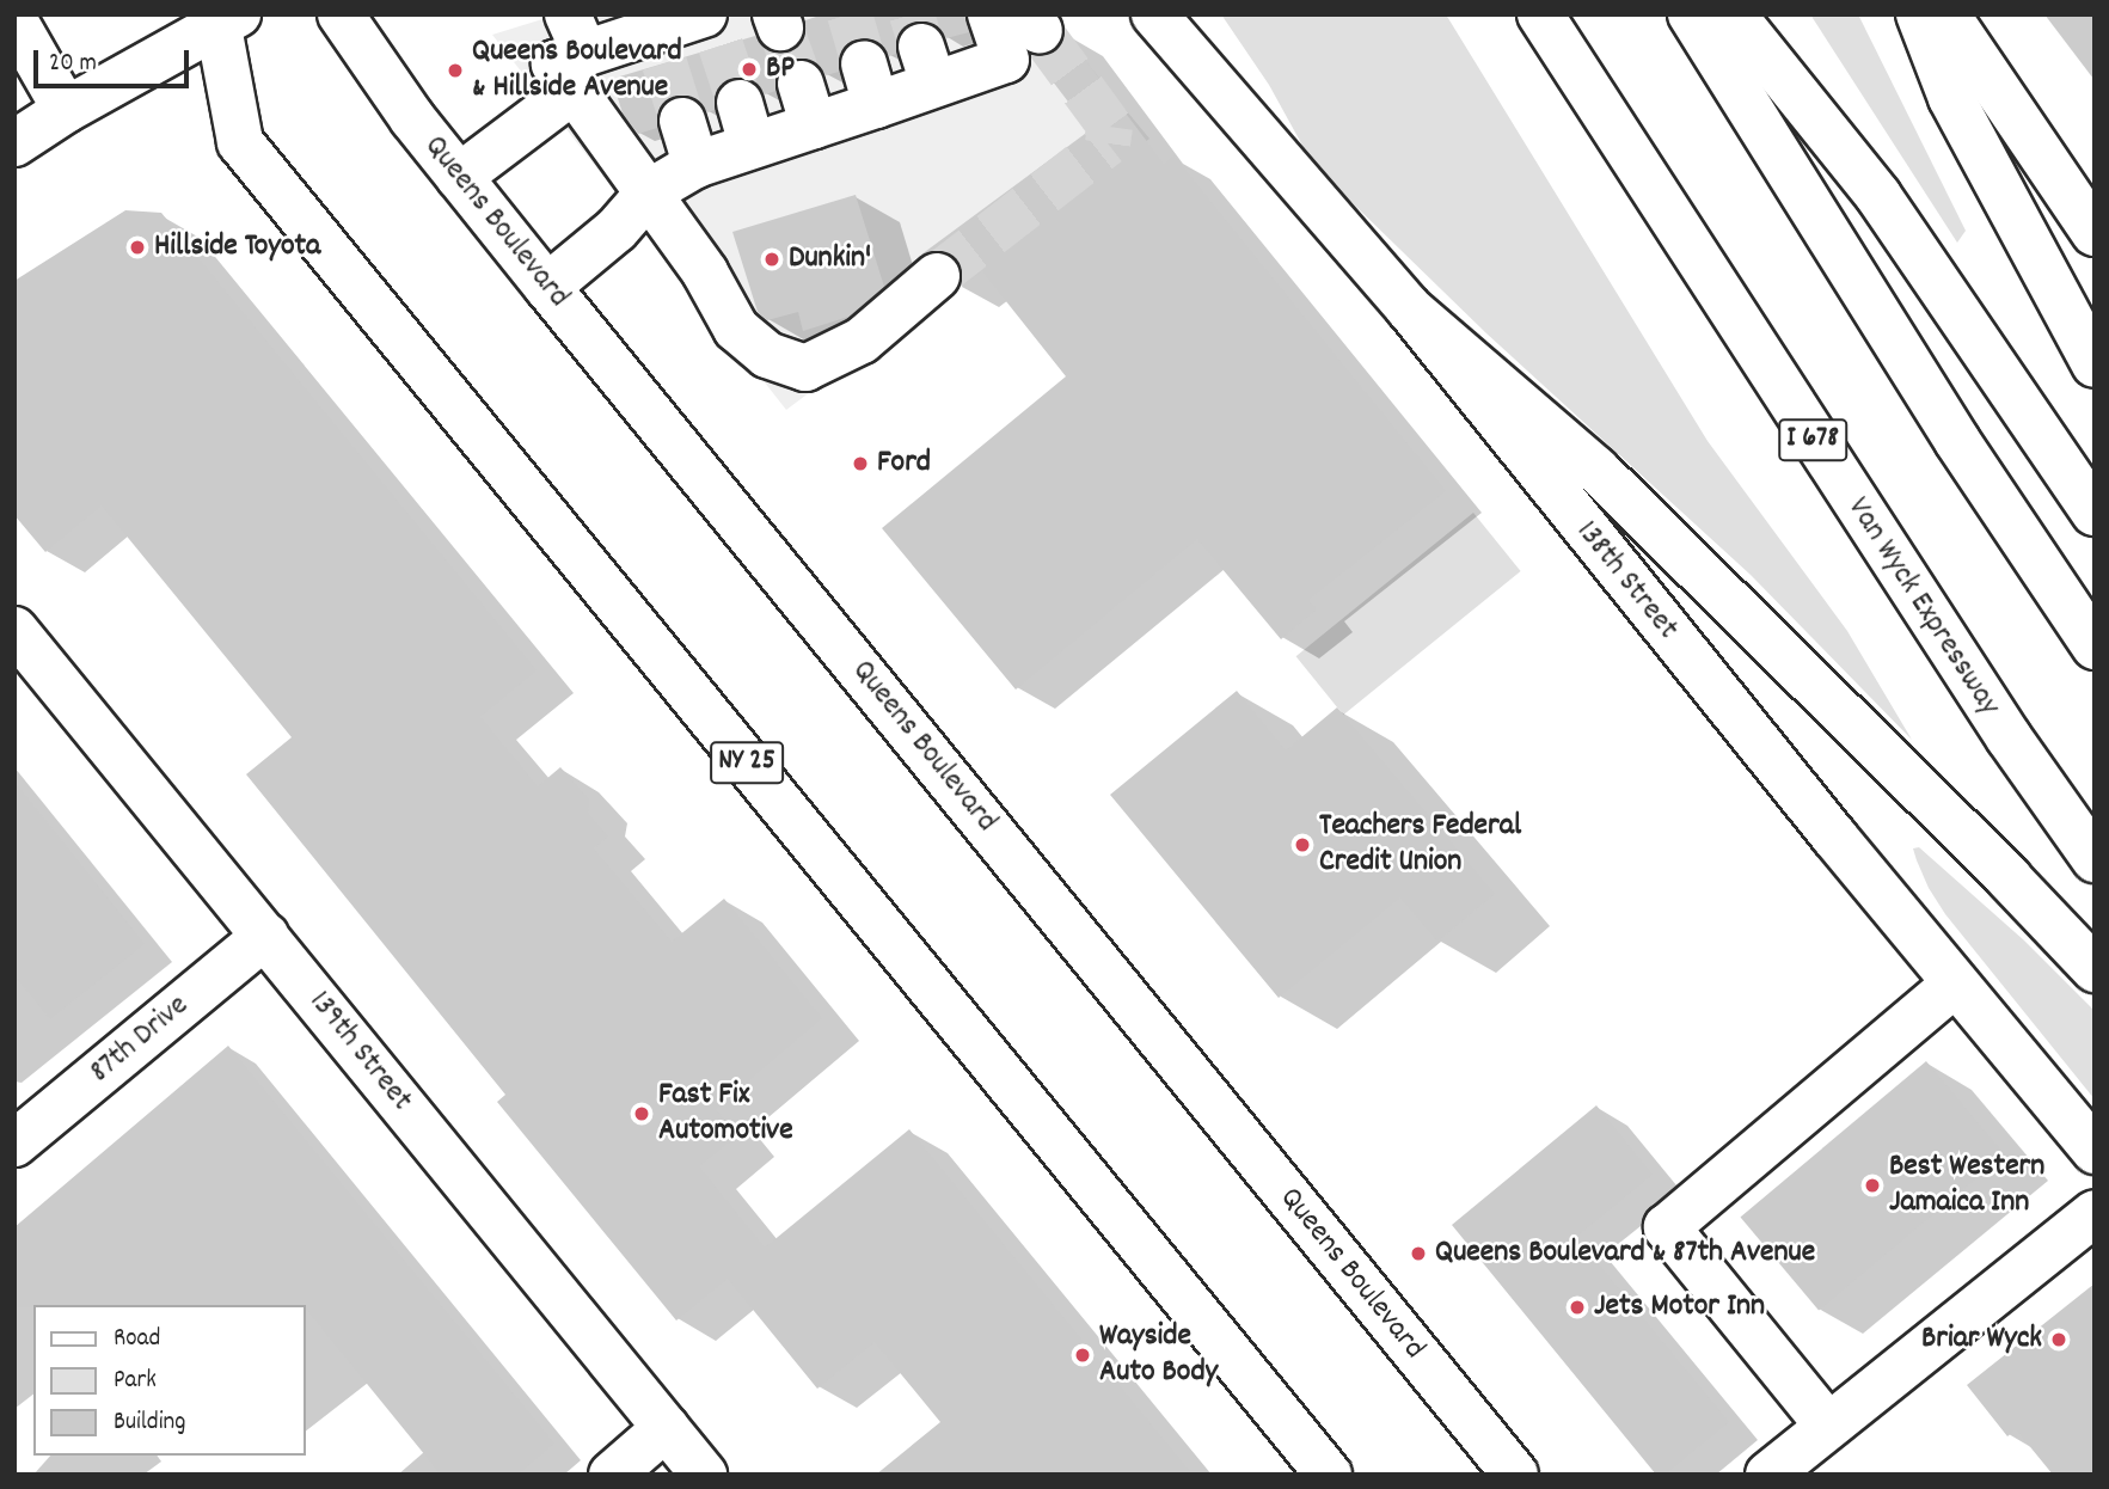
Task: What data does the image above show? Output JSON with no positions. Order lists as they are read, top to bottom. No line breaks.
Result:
{"streets":{"main road":["Queens Boulevard","I 678","138th Street","Van Wyck Expressway","NY 25","87th Drive","139th Street"]},"crossings":[["87th Drive","139th Street"]],"places":["BP","Queens Boulevard & Hillside Avenue","Hillside Toyota","Dunkin'","Ford","Teachers Federal Credit Union","Fast Fix Automotive","Best Western Jamaica Inn","Queens Boulevard & 87th Avenue","Jets Motor Inn","Briar Wyck","Wayside Auto Body"],"legend":["Road","Park","Building"],"scale_bar":"20 m"}
